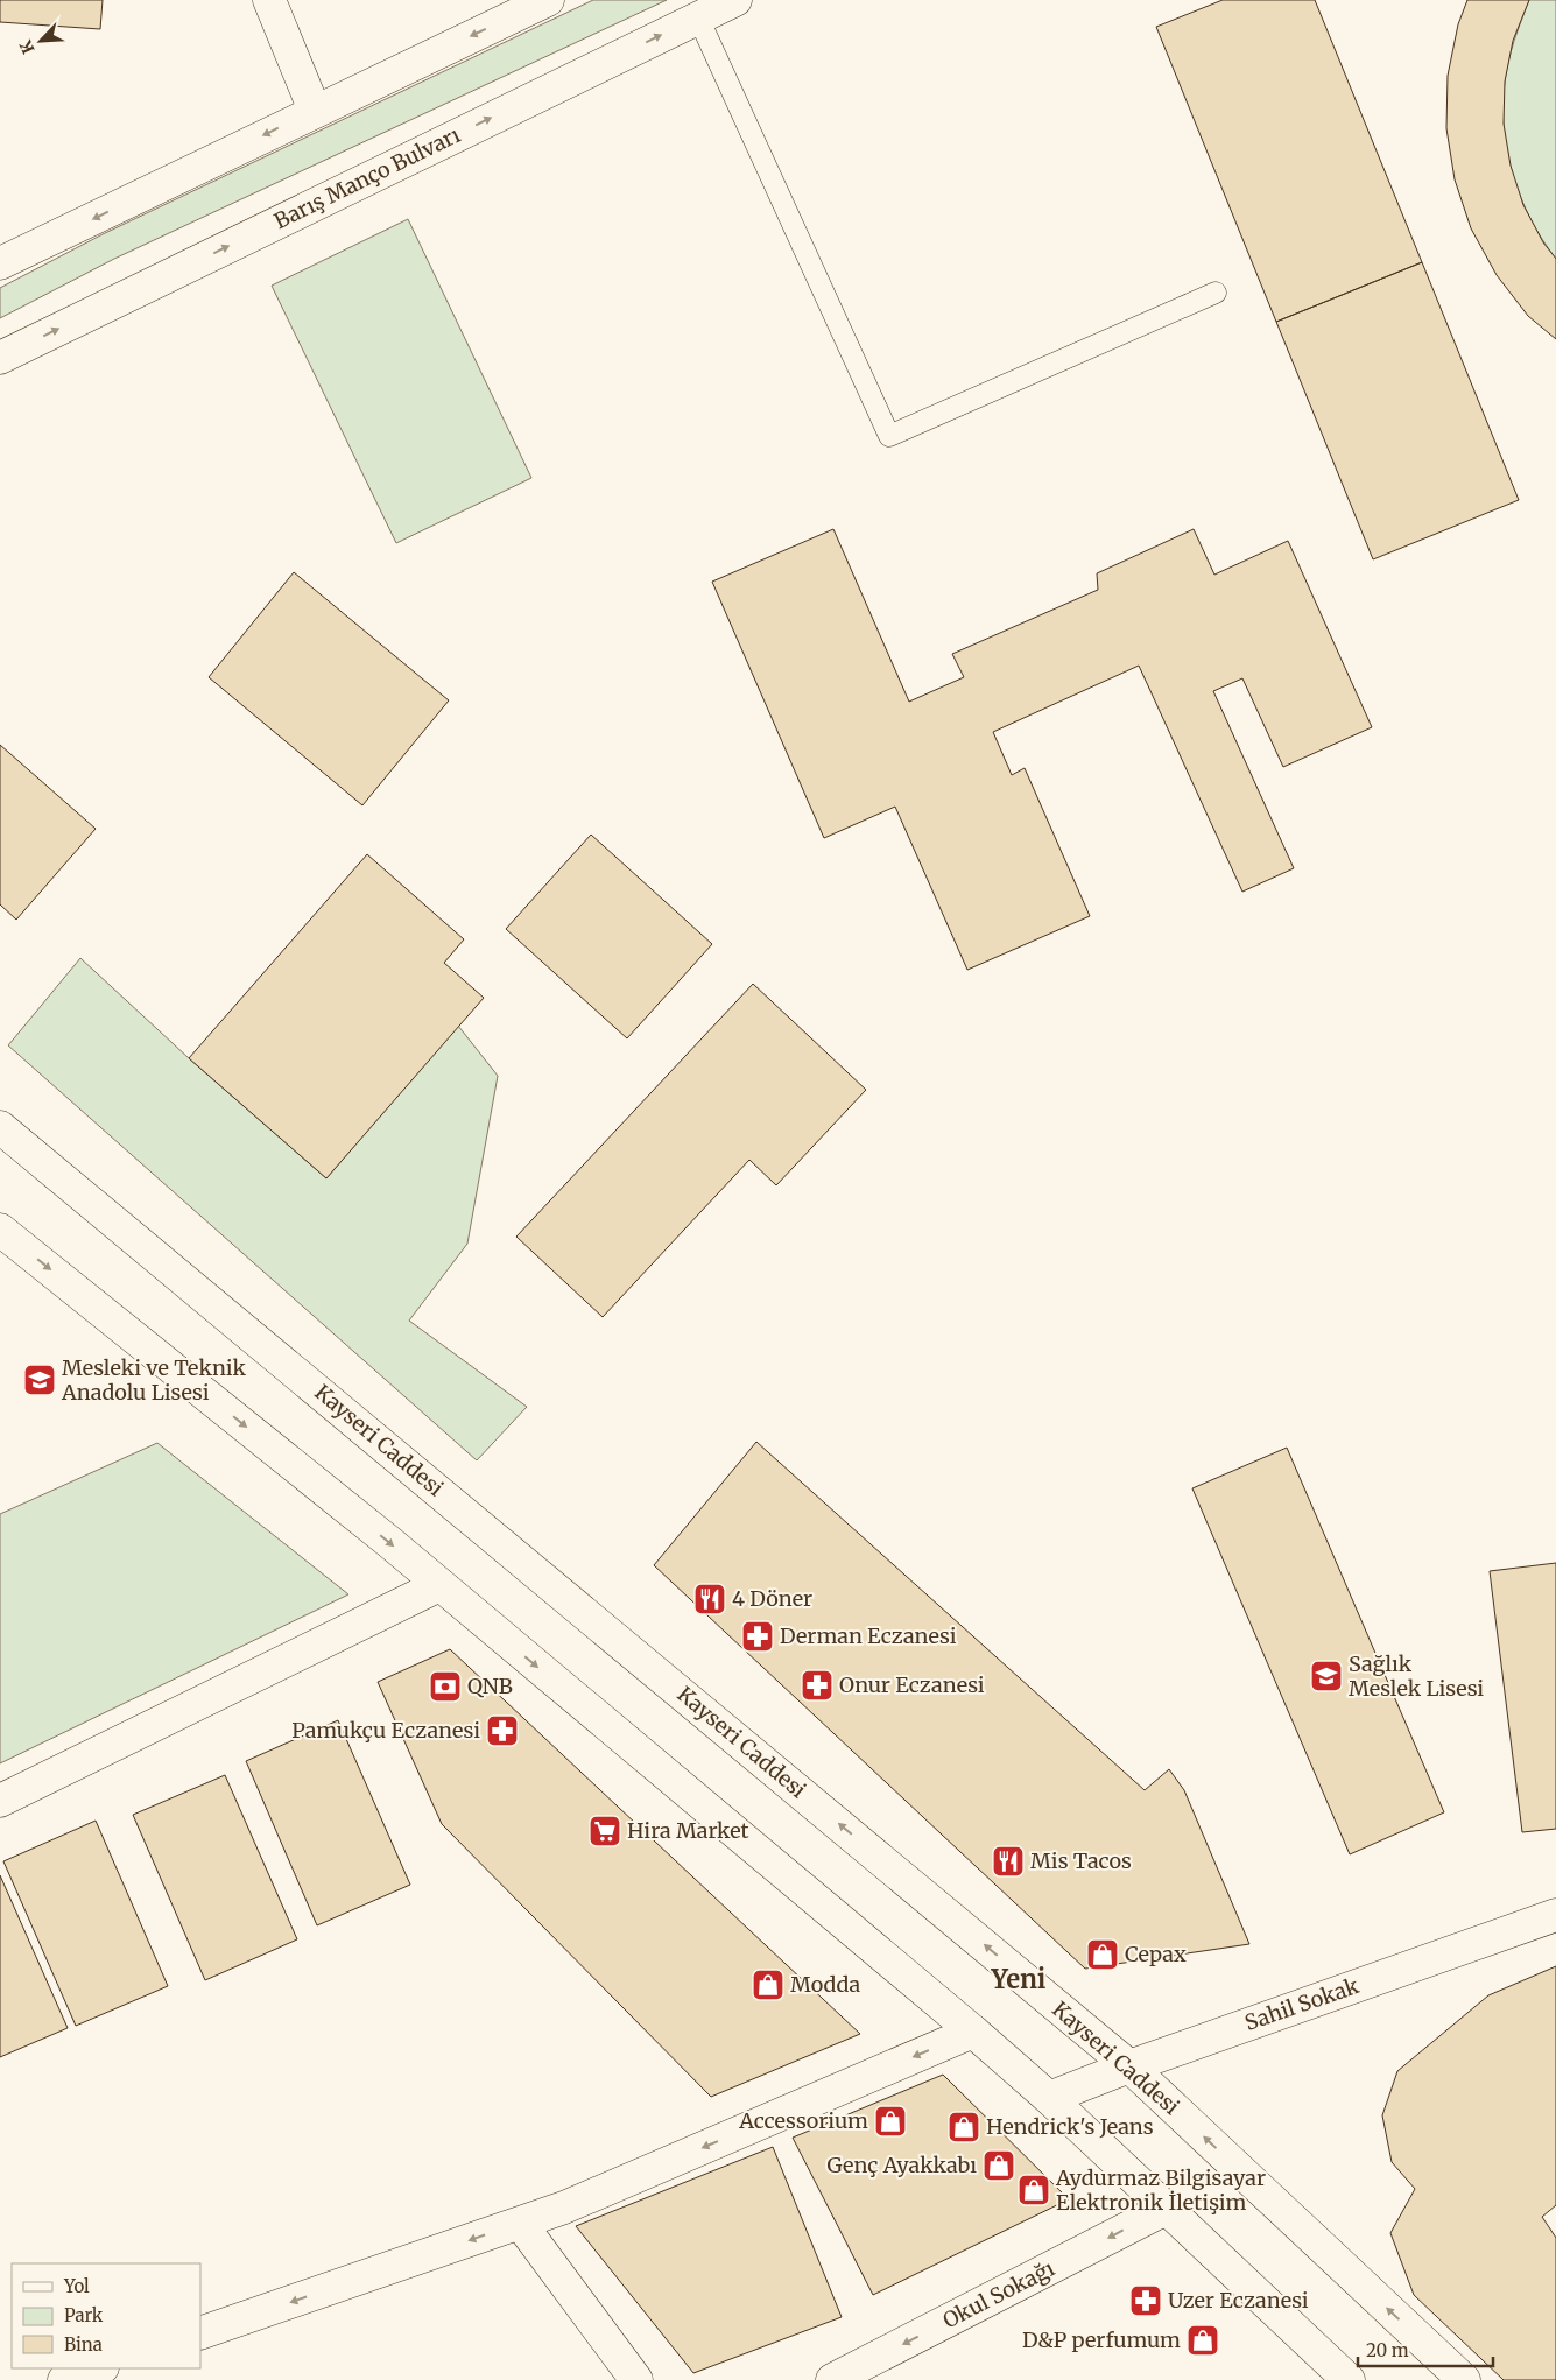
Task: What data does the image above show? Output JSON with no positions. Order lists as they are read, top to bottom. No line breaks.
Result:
{"streets":{"main road":["Barış Manço Bulvarı","Kayseri Caddesi","Sahil Sokak","Okul Sokağı"]},"crossings":[["Kayseri Caddesi","Sahil Sokak"]],"districts":["Yeni"],"places":{"school or university":["Mesleki ve Teknik Anadolu Lisesi","Sağlık Meslek Lisesi"],"restaurant":["4 Döner","Mis Tacos"],"pharmacy":["Derman Eczanesi","Onur Eczanesi","Pamukçu Eczanesi","Uzer Eczanesi"],"bank":["QNB"],"supermarket":["Hira Market"],"shop":["Cepax","Modda","Accessorium","Hendrick's Jeans","Genç Ayakkabı","Aydurmaz Bilgisayar Elektronik İletişim","D&P perfumum"]},"legend":["Yol","Park","Bina"],"scale_bar":"20 m","north":"bottom left"}
